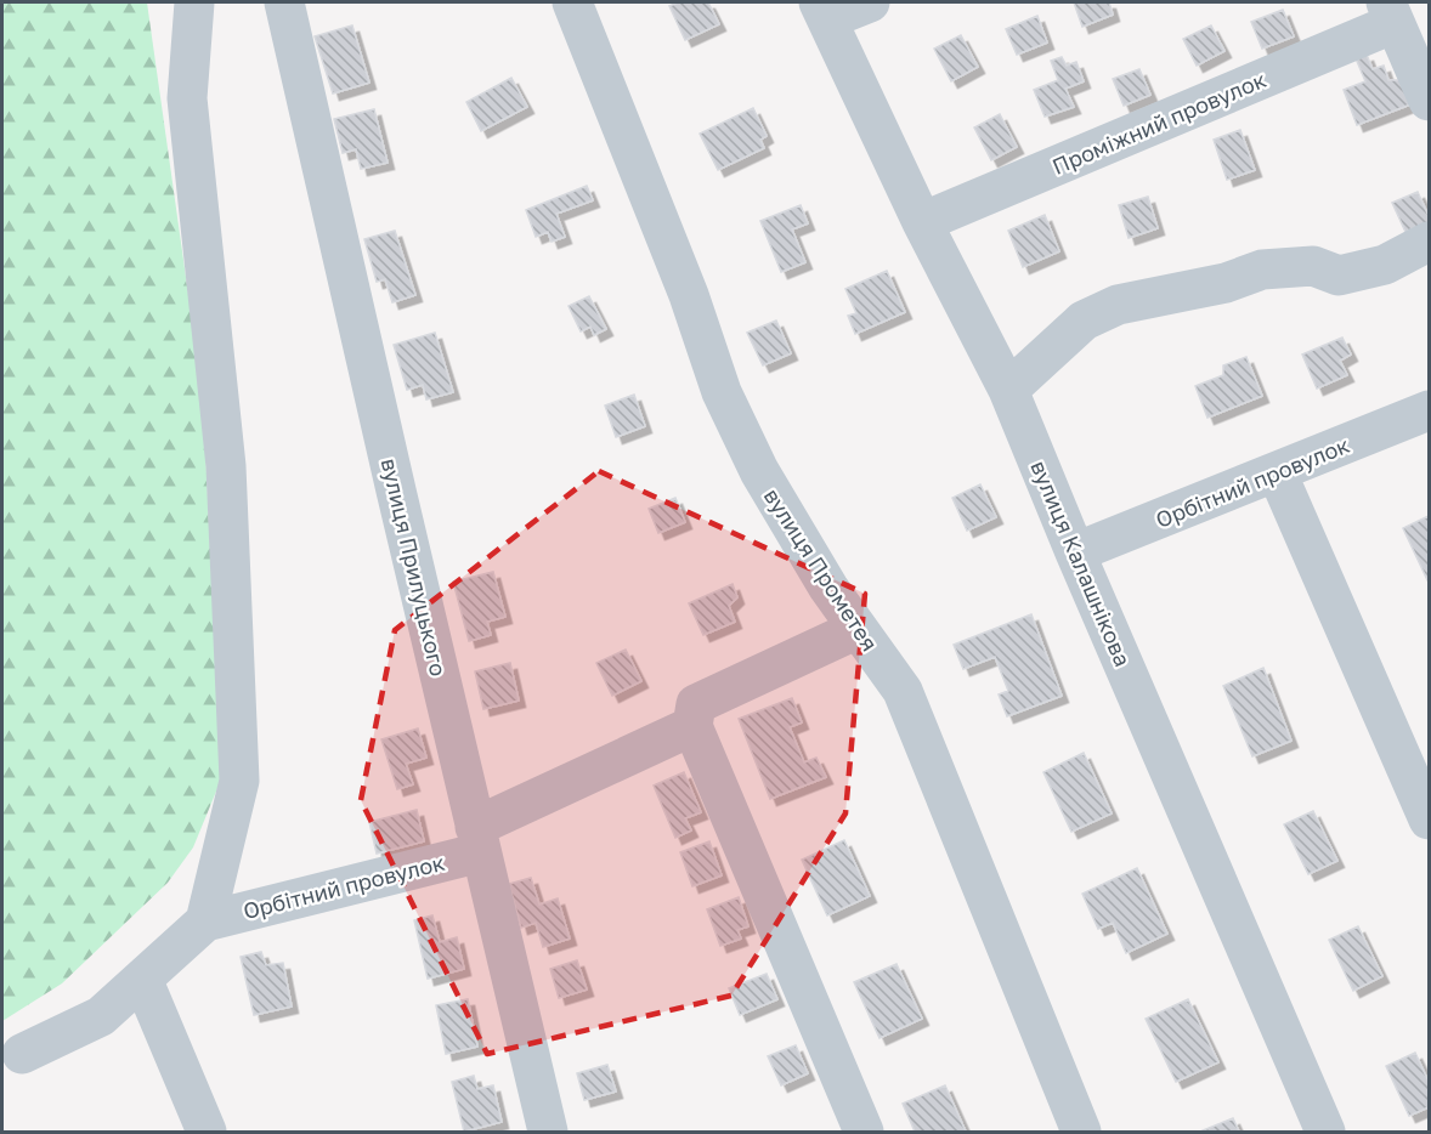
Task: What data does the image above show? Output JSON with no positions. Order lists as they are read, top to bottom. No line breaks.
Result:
{"streets":{"street":["Проміжний провулок","Орбітний провулок","вулиця Калашнікова","вулиця Прилуцького","вулиця Прометея"]},"crossings":[["Проміжний провулок","вулиця Калашнікова"],["Орбітний провулок","вулиця Калашнікова"],["Орбітний провулок","вулиця Прилуцького"]]}
